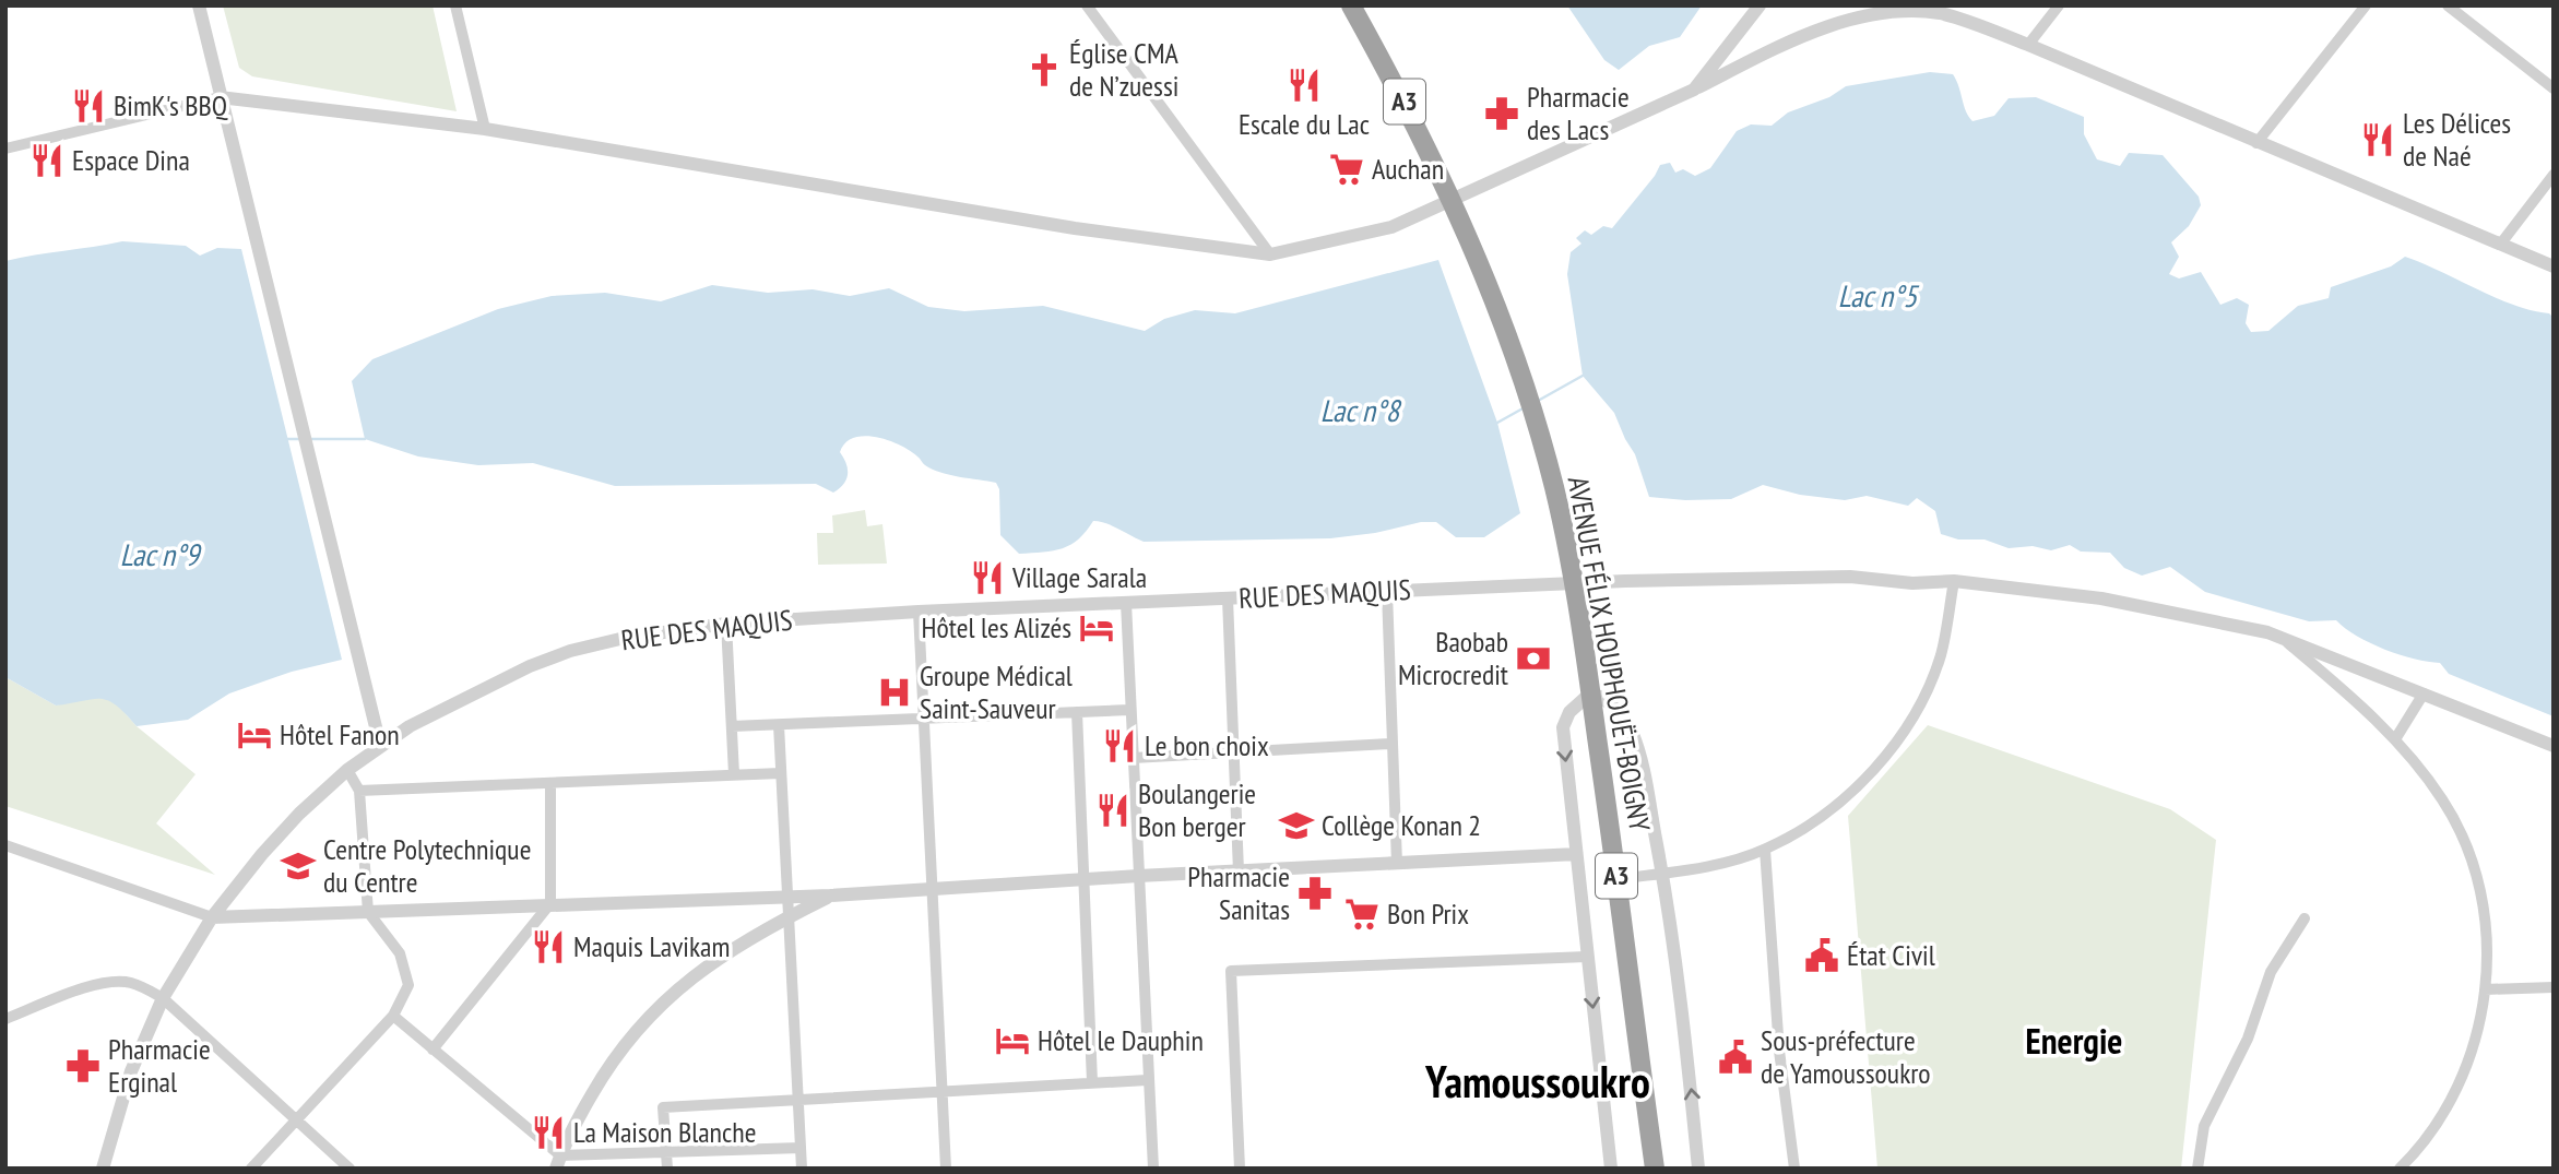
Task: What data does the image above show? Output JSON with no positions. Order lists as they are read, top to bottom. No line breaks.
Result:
{"streets":{"highway":["A3","AVENUE FÉLIX HOUPHOUËT-BOIGNY"],"street":["RUE DES MAQUIS"]},"crossings":[["RUE DES MAQUIS","AVENUE FÉLIX HOUPHOUËT-BOIGNY"]],"districts":["Energie","Yamoussoukro"],"water":["Lac n°5","Lac n°8","Lac n°9"],"places":{"church":["Église CMA de N’zuessi"],"restaurant":["Escale du Lac","BimK's BBQ","Les Délices de Naé","Espace Dina","Village Sarala","Le bon choix","Boulangerie Bon berger","Maquis Lavikam","La Maison Blanche"],"pharmacy":["Pharmacie des Lacs","Pharmacie Sanitas","Pharmacie Erginal"],"supermarket":["Auchan","Bon Prix"],"hotel":["Hôtel les Alizés","Hôtel Fanon","Hôtel le Dauphin"],"bank":["Baobab Microcredit"],"hospital":["Groupe Médical Saint-Sauveur"],"school or university":["Collège Konan 2","Centre Polytechnique du Centre"],"public building":["État Civil","Sous-préfecture de Yamoussoukro"]}}
